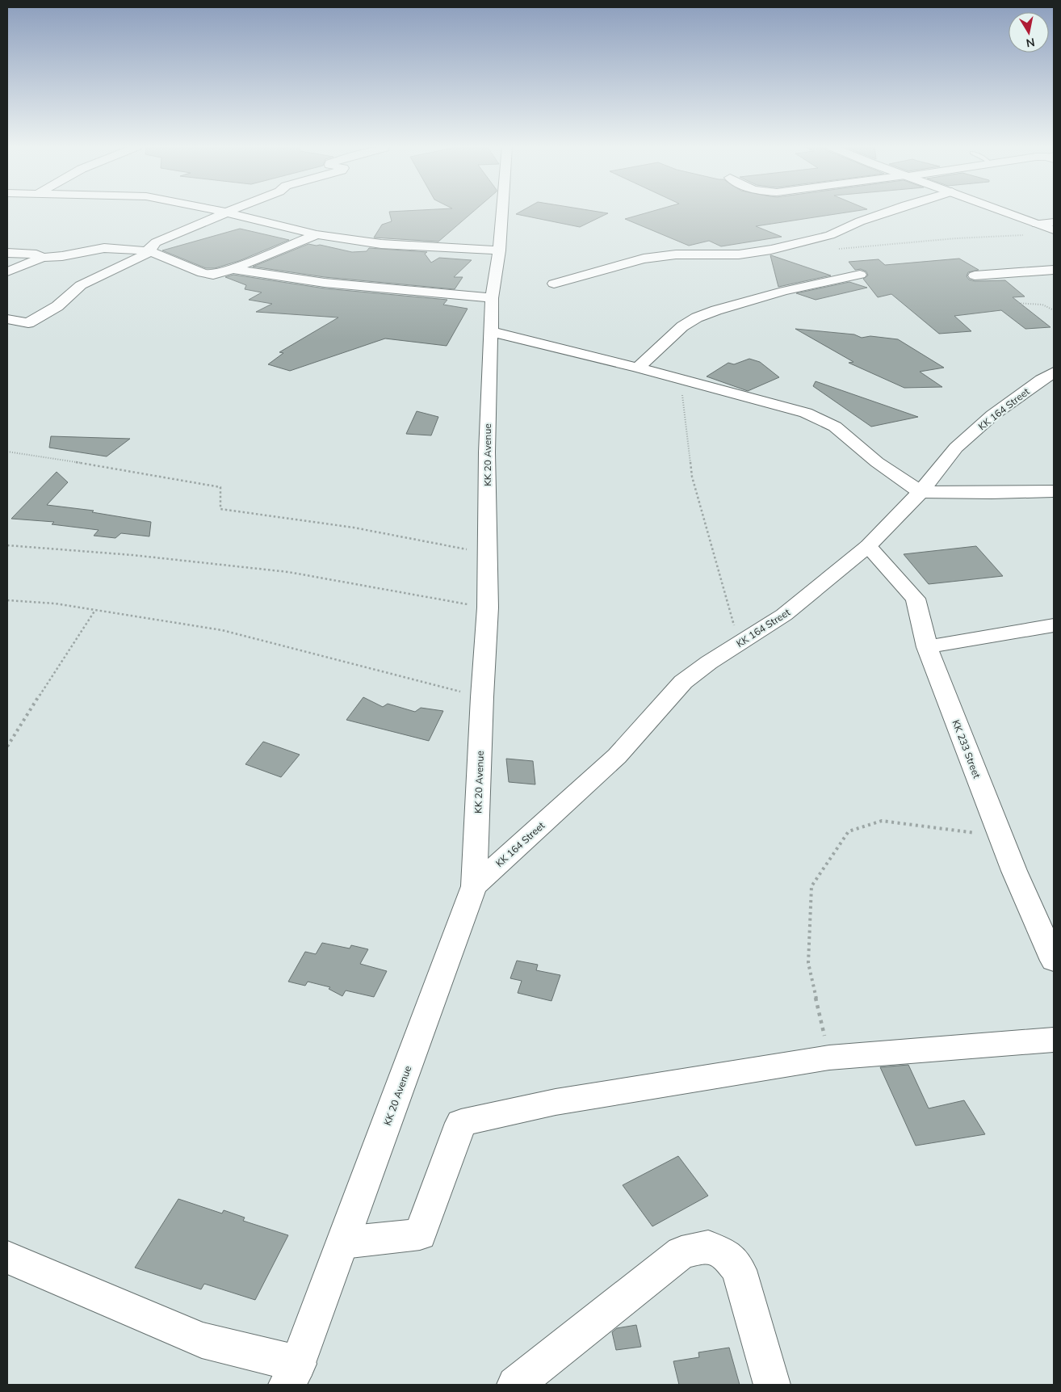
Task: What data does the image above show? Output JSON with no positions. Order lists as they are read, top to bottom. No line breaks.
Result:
{"streets":{"street":["KK 164 Street","KK 20 Avenue","KK 233 Street"]},"crossings":[["KK 164 Street","KK 20 Avenue"],["KK 164 Street","KK 233 Street"]],"north":"bottom"}
